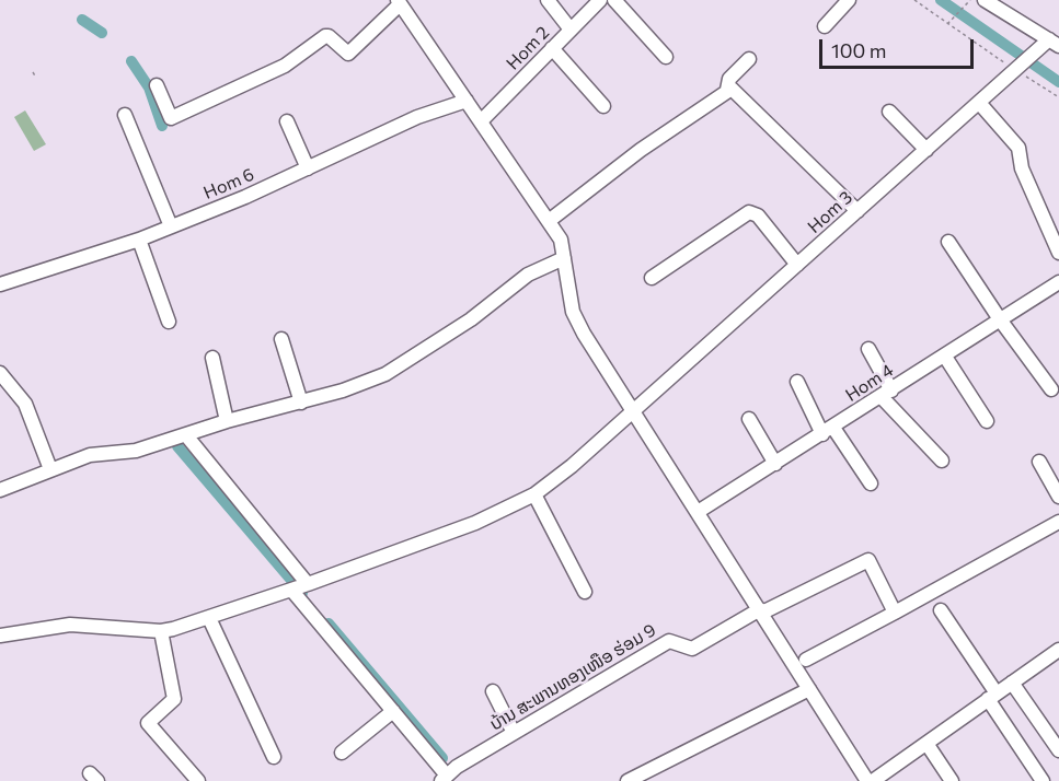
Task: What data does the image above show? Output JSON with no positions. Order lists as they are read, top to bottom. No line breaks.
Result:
{"streets":{"street":["Hom 2","Hom 6","Hom 3","Hom 4","ບ້ານ ສະພານທອງເໜືອ ຮ່ອມ 9"]},"scale_bar":"100 m"}
